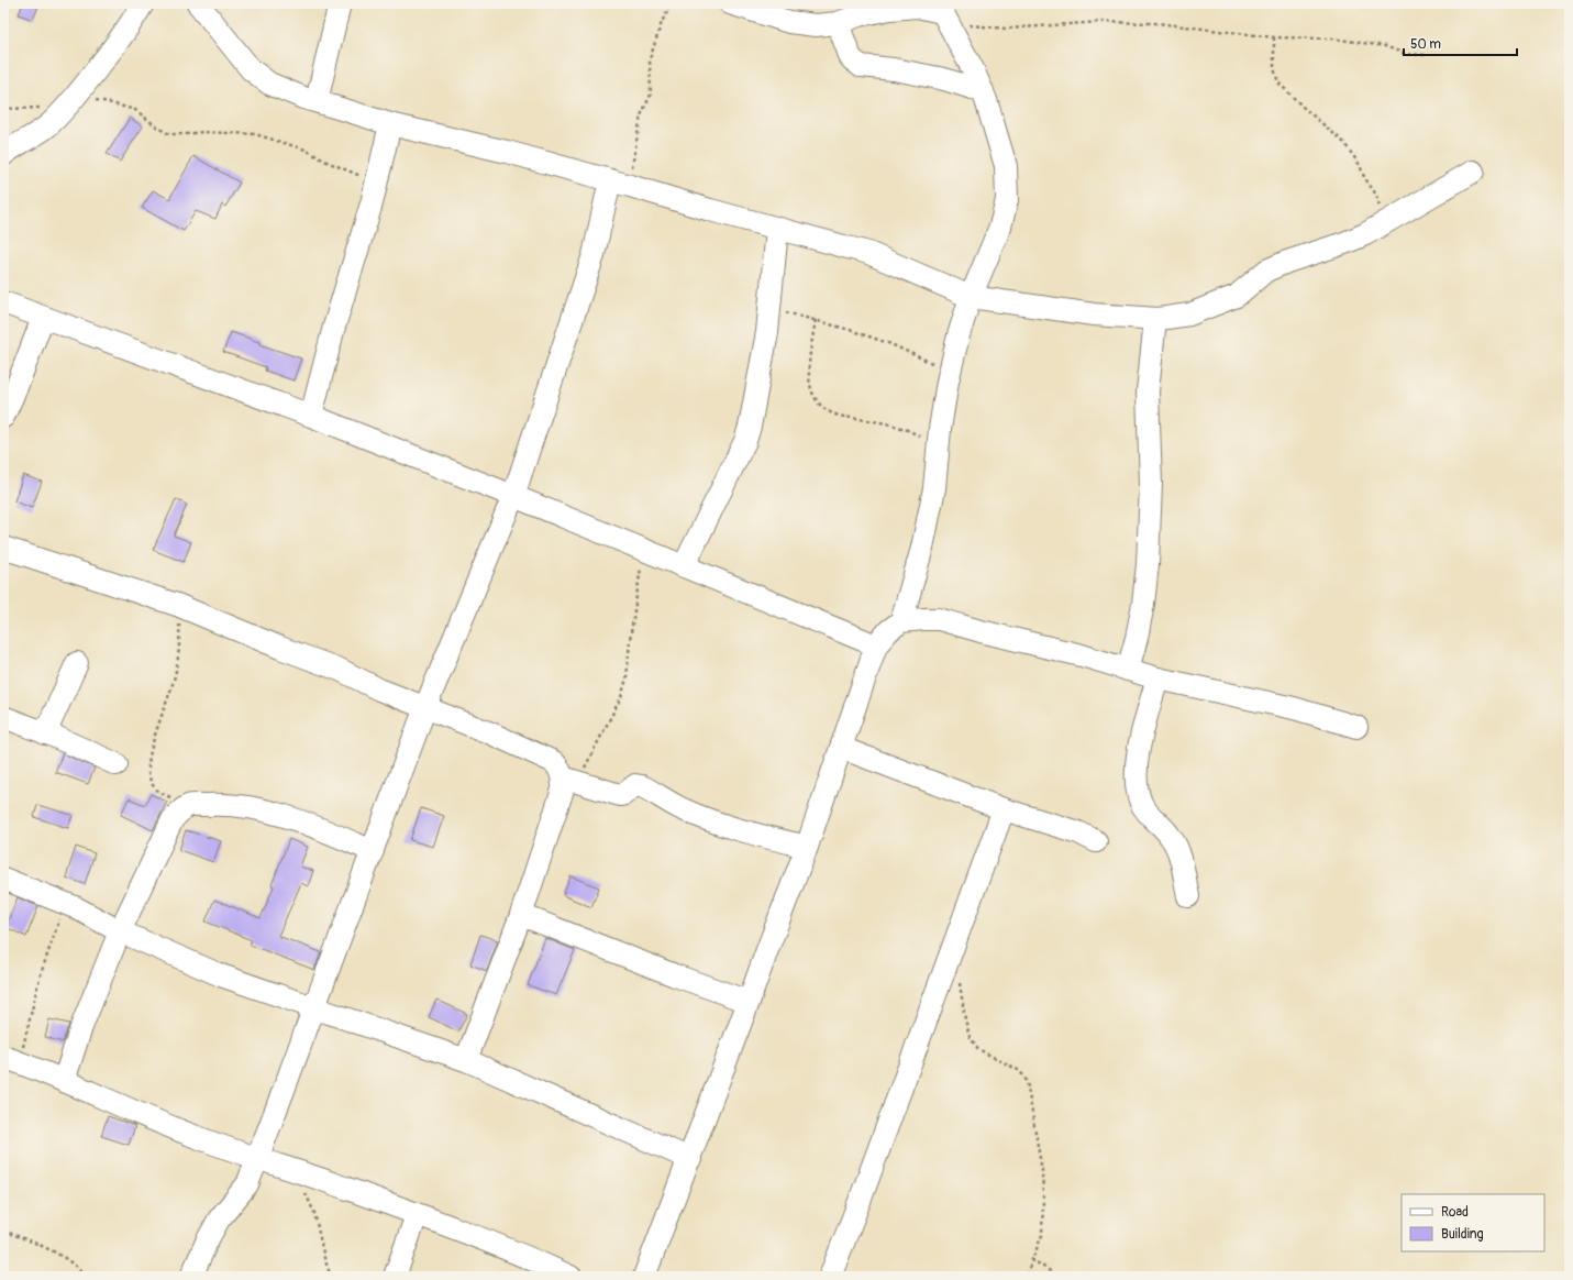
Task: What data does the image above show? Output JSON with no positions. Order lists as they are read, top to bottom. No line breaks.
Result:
{"legend":["Road","Building"],"scale_bar":"50 m"}
